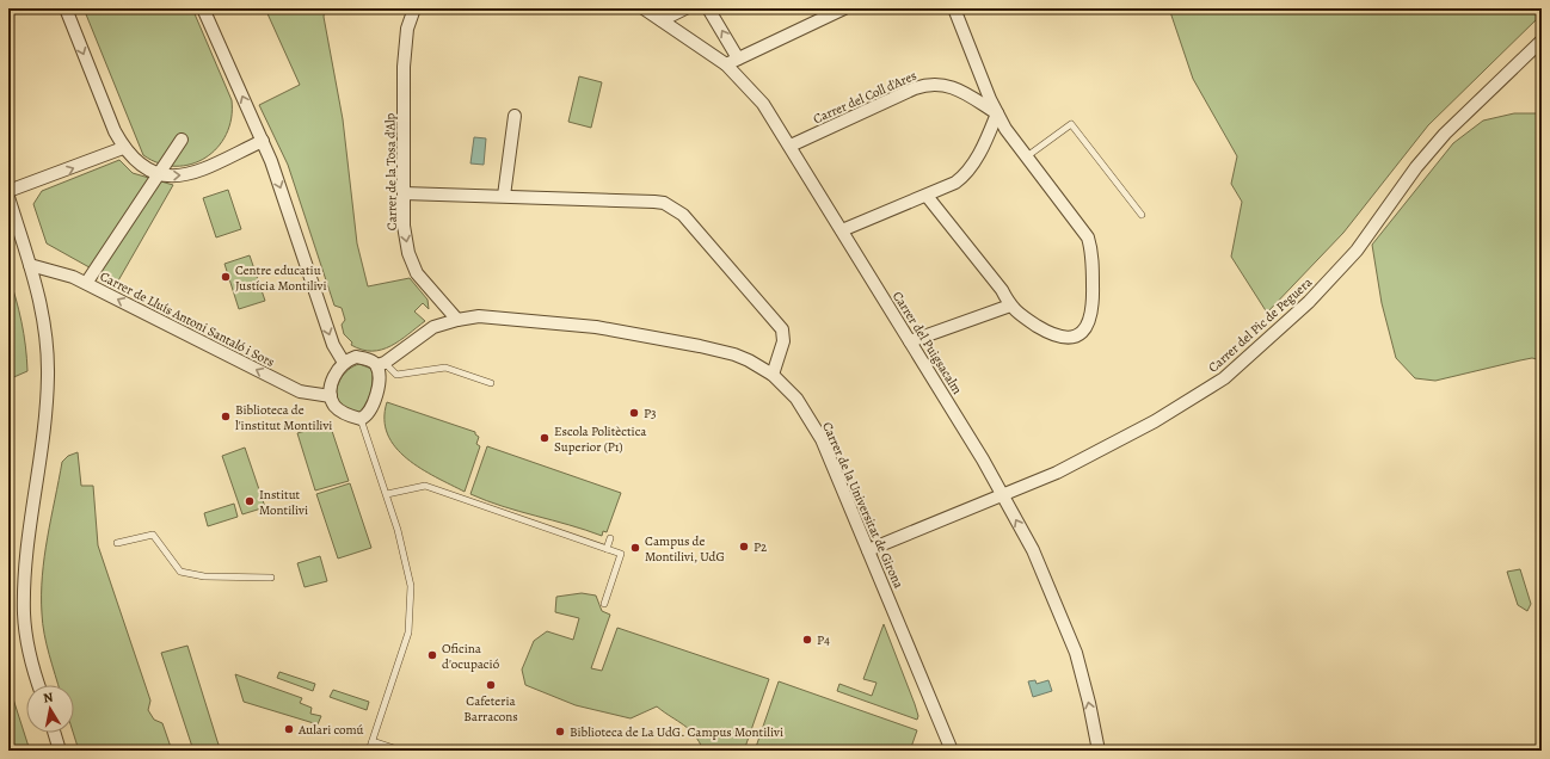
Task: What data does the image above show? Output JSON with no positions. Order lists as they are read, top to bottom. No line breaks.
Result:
{"streets":{"street":["Carrer del Coll d'Ares","Carrer de la Tosa d'Alp","Carrer de Lluís Antoni Santaló i Sors","Carrer del Pic de Peguera","Carrer del Puigsacalm","Carrer de la Universitat de Girona"]},"crossings":[["Carrer del Coll d'Ares","Carrer del Puigsacalm"],["Carrer de la Tosa d'Alp","Carrer de la Universitat de Girona"],["Carrer de Lluís Antoni Santaló i Sors","Carrer de la Universitat de Girona"],["Carrer del Pic de Peguera","Carrer del Puigsacalm"],["Carrer del Pic de Peguera","Carrer de la Universitat de Girona"]],"one_way":["Carrer de Lluís Antoni Santaló i Sors"],"places":["Centre educatiu Justícia Montilivi","P3","Biblioteca de l'institut Montilivi","Escola Politèctica Superior (P1)","Institut Montilivi","P2","Campus de Montilivi, UdG","P4","Oficina d'ocupació","Cafeteria Barracons","Aulari comú","Biblioteca de La UdG. Campus Montilivi"],"north":"top"}
